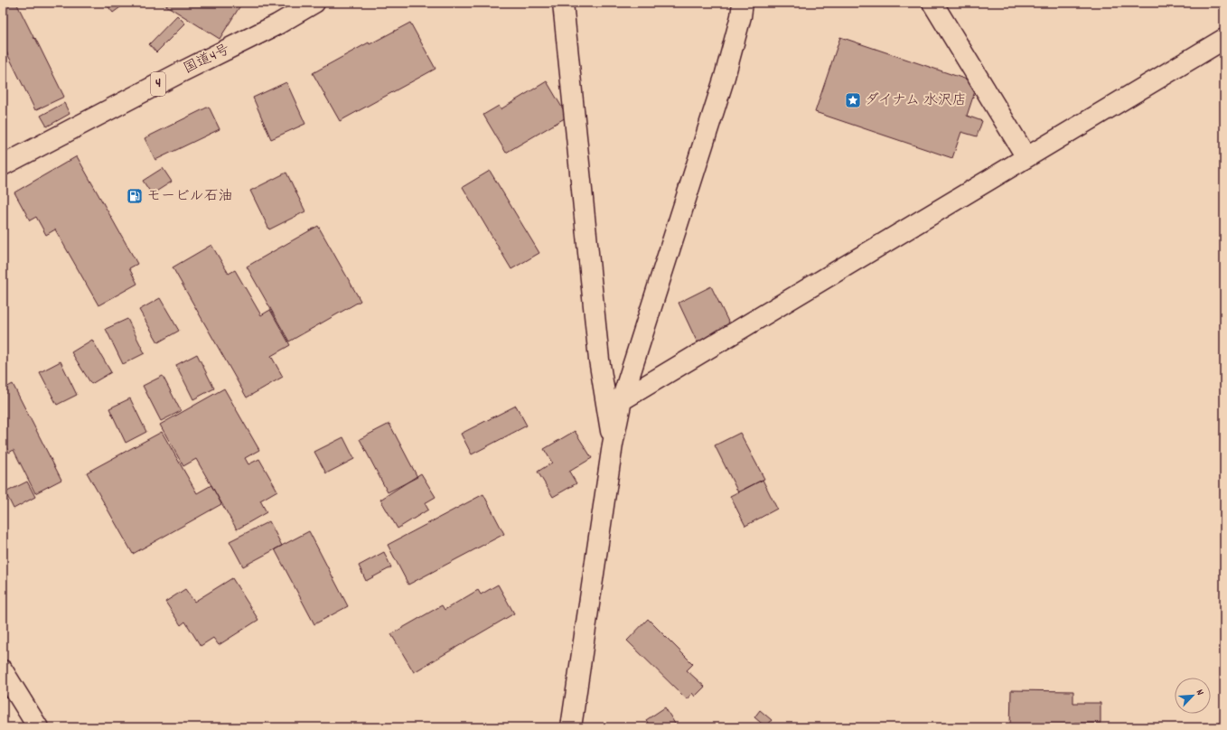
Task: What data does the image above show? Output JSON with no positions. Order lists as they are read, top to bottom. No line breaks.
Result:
{"streets":{"main road":["国道4号","4"]},"places":{"place":["ダイナム 水沢店"],"fuel station":["モービル石油"]},"north":"top right"}
